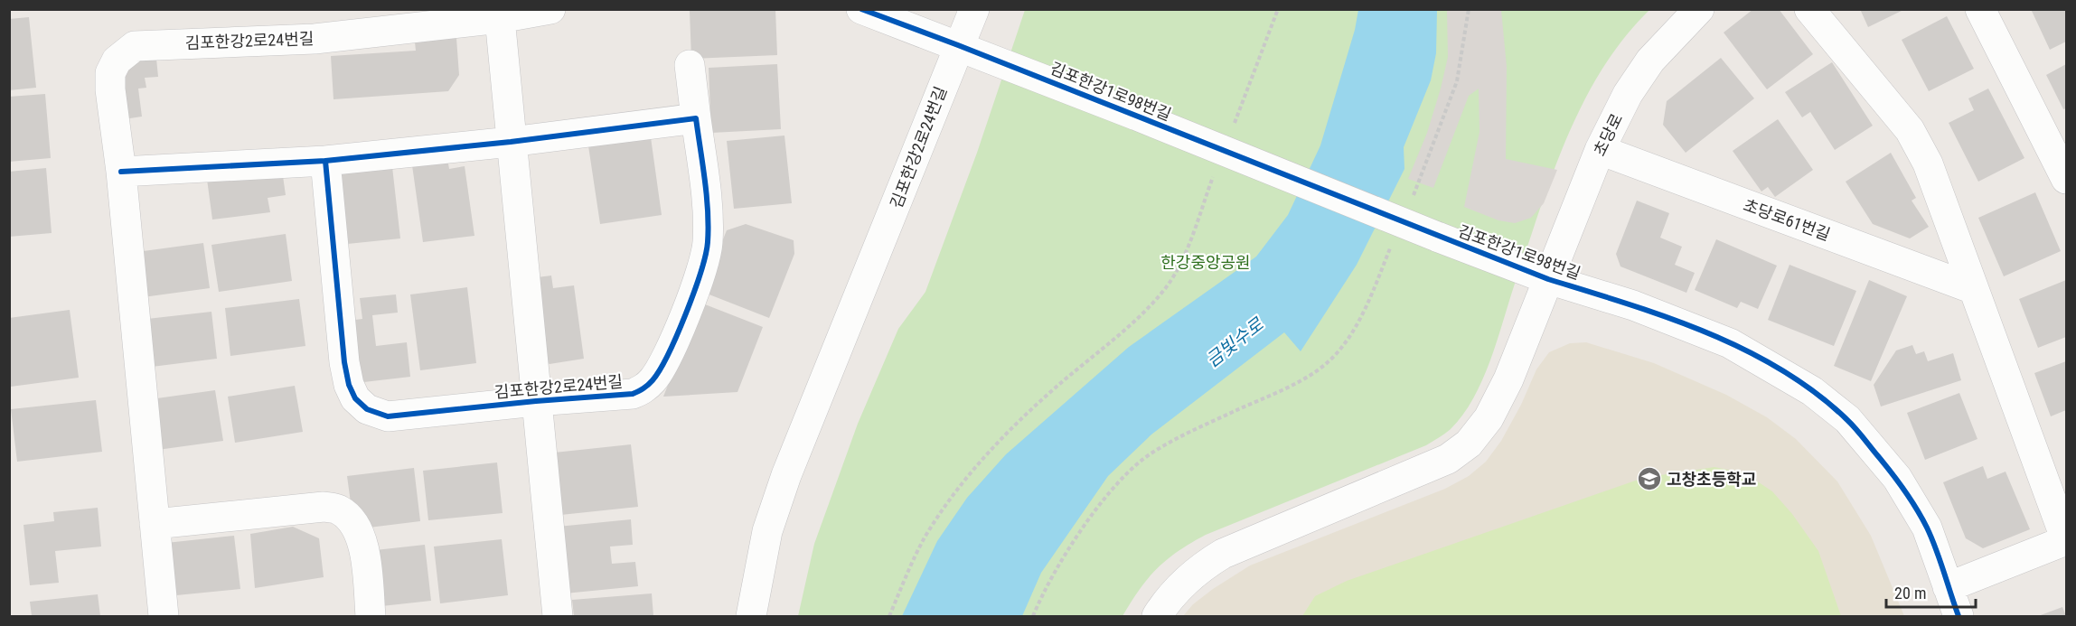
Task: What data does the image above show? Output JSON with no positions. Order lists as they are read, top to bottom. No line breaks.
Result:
{"streets":{"street":["김포한강2로24번길","김포한강1로98번길","초당로","초당로61번길"]},"crossings":[["김포한강2로24번길","김포한강1로98번길"],["김포한강1로98번길","초당로"],["초당로","초당로61번길"]],"water":["금빛수로"],"parks":["한강중앙공원"],"places":{"school or university":["고창초등학교"]},"scale_bar":"20 m"}
